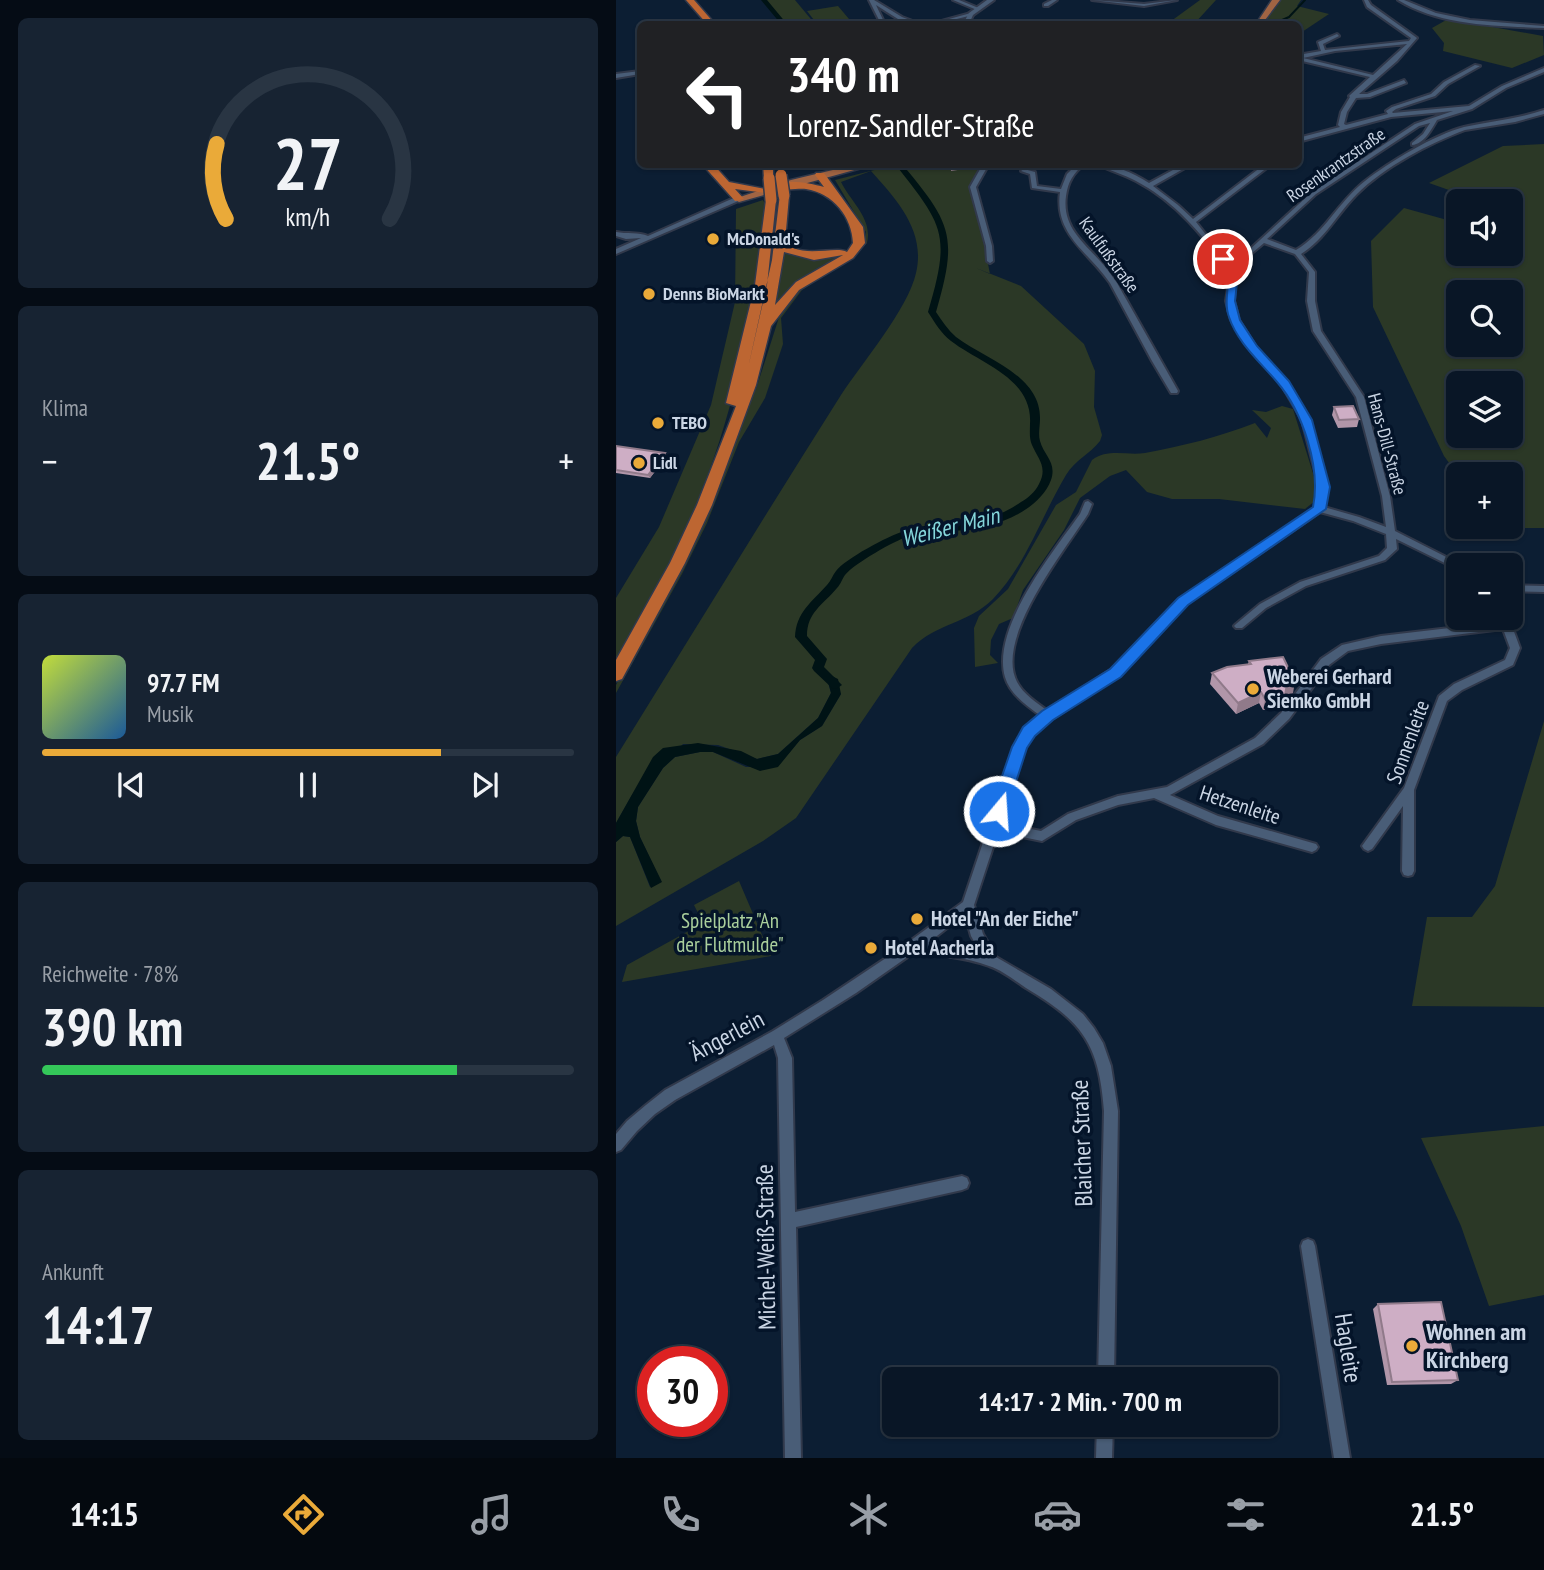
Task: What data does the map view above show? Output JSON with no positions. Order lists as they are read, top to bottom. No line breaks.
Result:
{"streets":{"street":["Rosenkrantzstraße","Kaulfußstraße","Hans-Dill-Straße","Sonnenleite","Hetzenleite","Ängerlein","Blaicher Straße","Michel-Weiß-Straße","Hagleite"]},"crossings":[["Ängerlein","Michel-Weiß-Straße"]],"water":["Weißer Main"],"parks":["Spielplatz \"An der Flutmulde\""],"places":["McDonald's","Denns BioMarkt","TEBO","Lidl","Weberei Gerhard Siemko GmbH","Hotel \"An der Eiche\"","Hotel Aacherla","Wohnen am Kirchberg"],"page":{"turn":["340 m","Lorenz-Sandler-Straße"],"map_buttons":["+","−"],"tile":["Klima",["Reichweite · 78%","390 km"],["Ankunft","14:17"]],"heat":["−","21.5°","+"],"song":["97.7 FM","Musik"],"limit":"30","trip":"14:17 · 2 Min. · 700 m","tabs":["14:15","21.5°"],"gauge":["27","km/h"]}}
